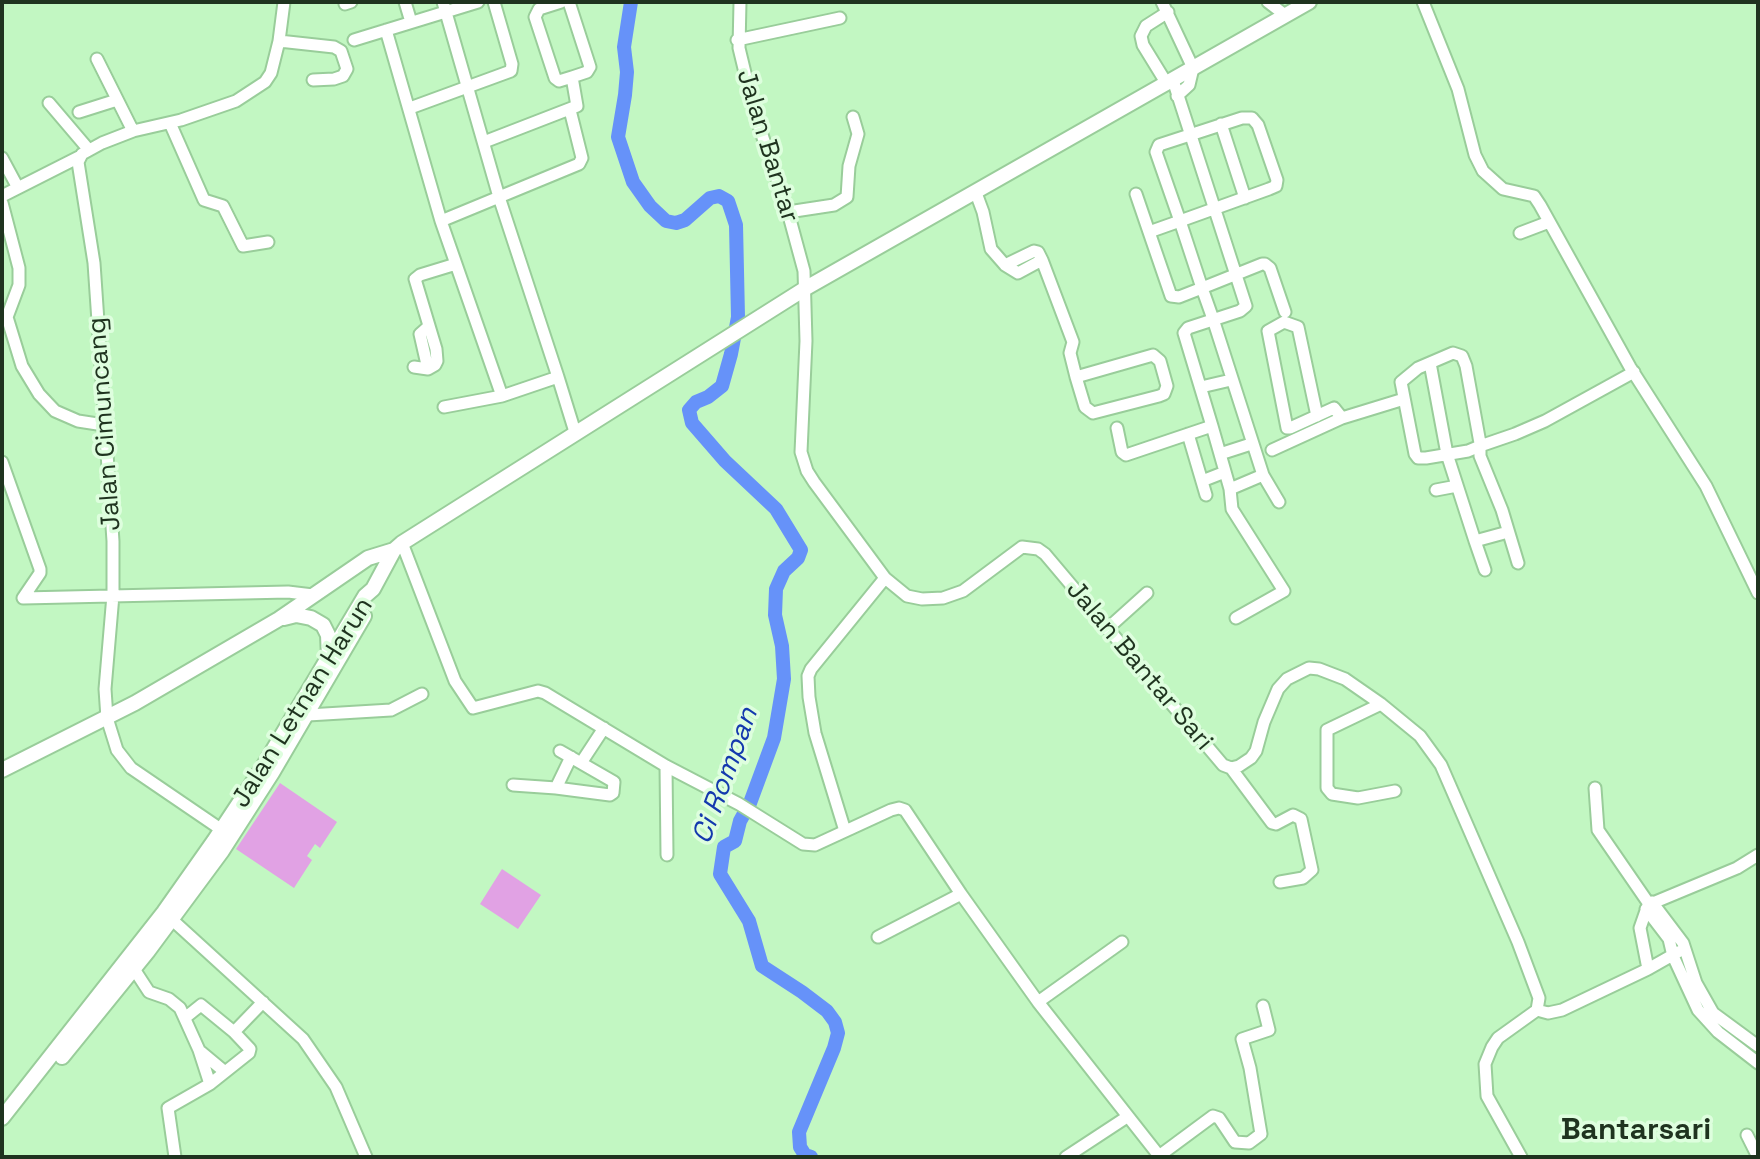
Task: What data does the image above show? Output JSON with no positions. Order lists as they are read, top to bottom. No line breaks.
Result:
{"streets":{"main road":["Jalan Letnan Harun"],"street":["Jalan Bantar","Jalan Cimuncang","Jalan Bantar Sari"]},"crossings":[["Jalan Bantar","Jalan Bantar Sari"],["Jalan Cimuncang","Jalan Letnan Harun"]],"districts":["Bantarsari"],"water":["Ci Rompan"]}
